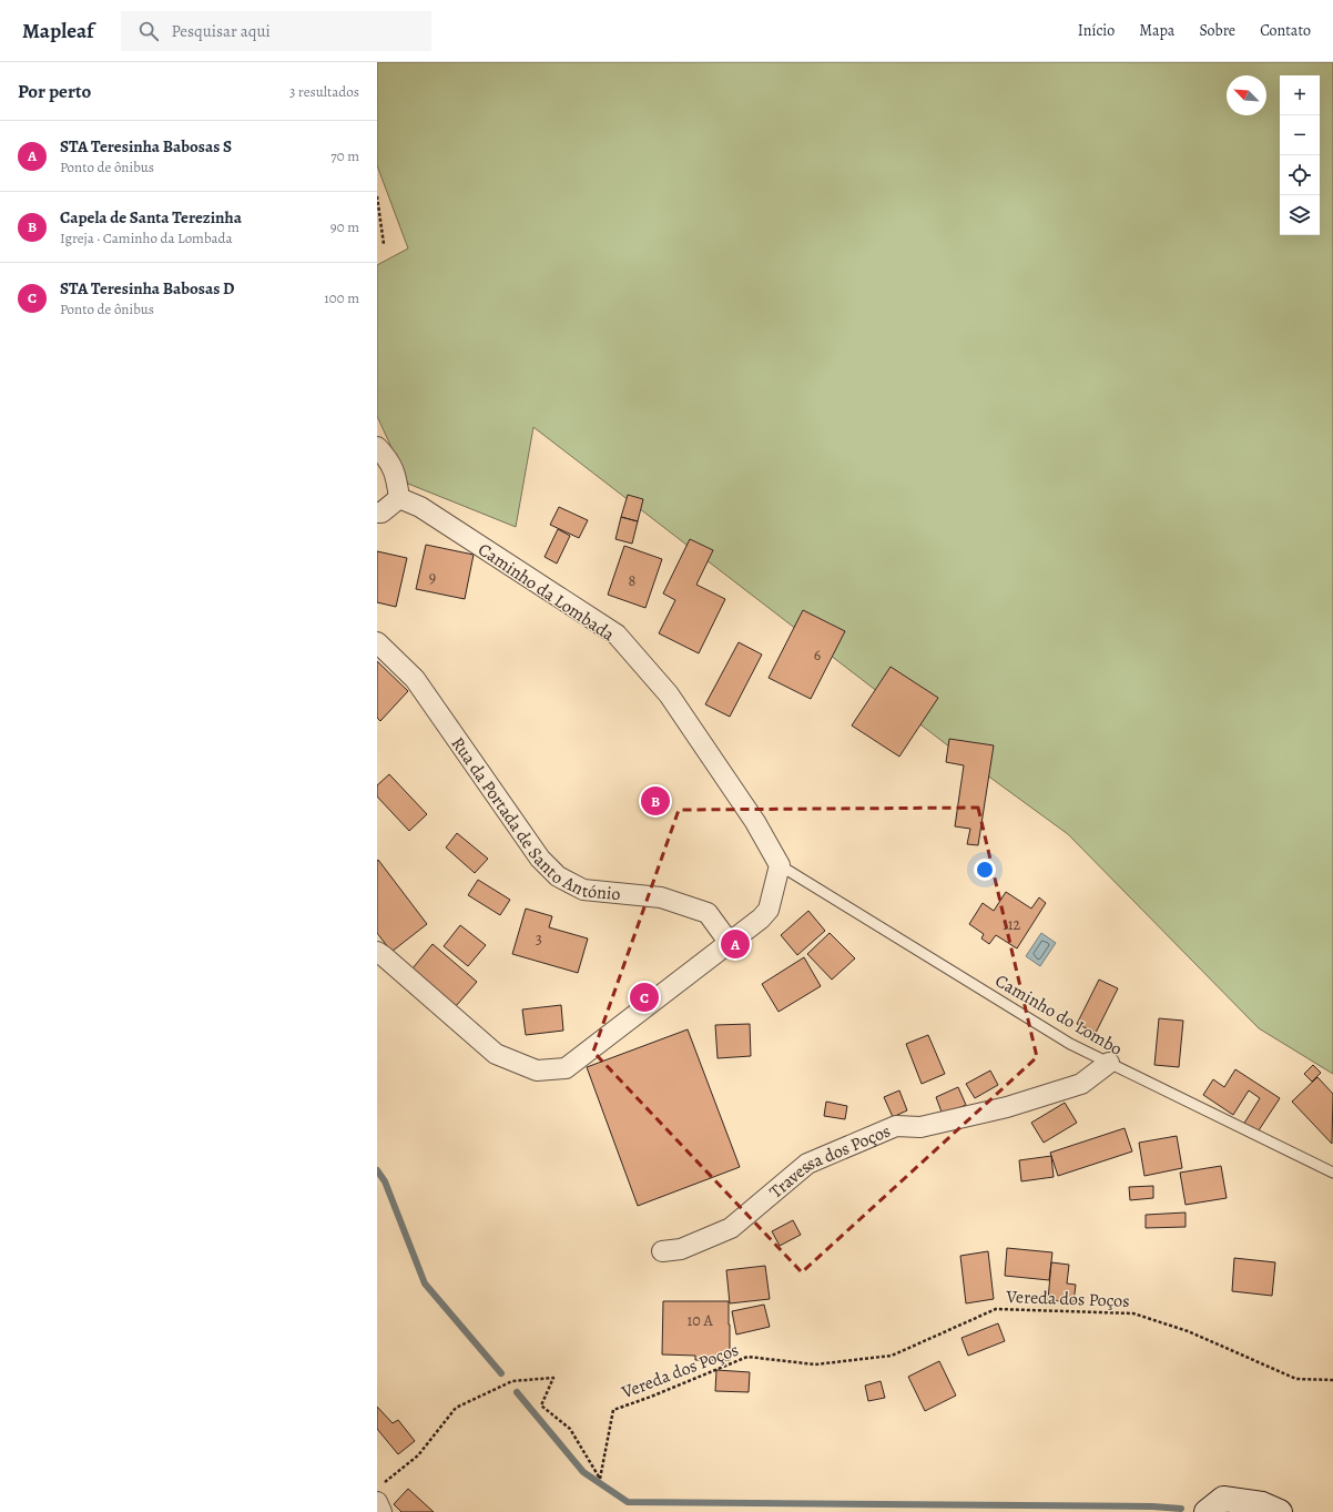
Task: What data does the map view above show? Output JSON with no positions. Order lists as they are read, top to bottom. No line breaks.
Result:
{"streets":{"street":["Caminho da Lombada","Rua da Portada de Santo António","Travessa dos Poços"],"lane":["Caminho do Lombo"],"path":["Vereda dos Poços"]},"crossings":[["Caminho da Lombada","Caminho do Lombo"],["Caminho do Lombo","Travessa dos Poços"]],"house_numbers":["9","8","6","112","3","10 A"],"north":"top left","page":{"header":"Mapleaf","search":"Pesquisar aqui","nav":["Início","Mapa","Sobre","Contato"],"heading":["Por perto","3 resultados"],"map_buttons":["+","−"],"list":[{"mark":"A","name":"STA Teresinha Babosas S","note":"Ponto de ônibus","value":"70 m"},{"mark":"B","name":"Capela de Santa Terezinha","note":"Igreja · Caminho da Lombada","value":"90 m"},{"mark":"C","name":"STA Teresinha Babosas D","note":"Ponto de ônibus","value":"100 m"}],"pins":["B","A","C"]}}
